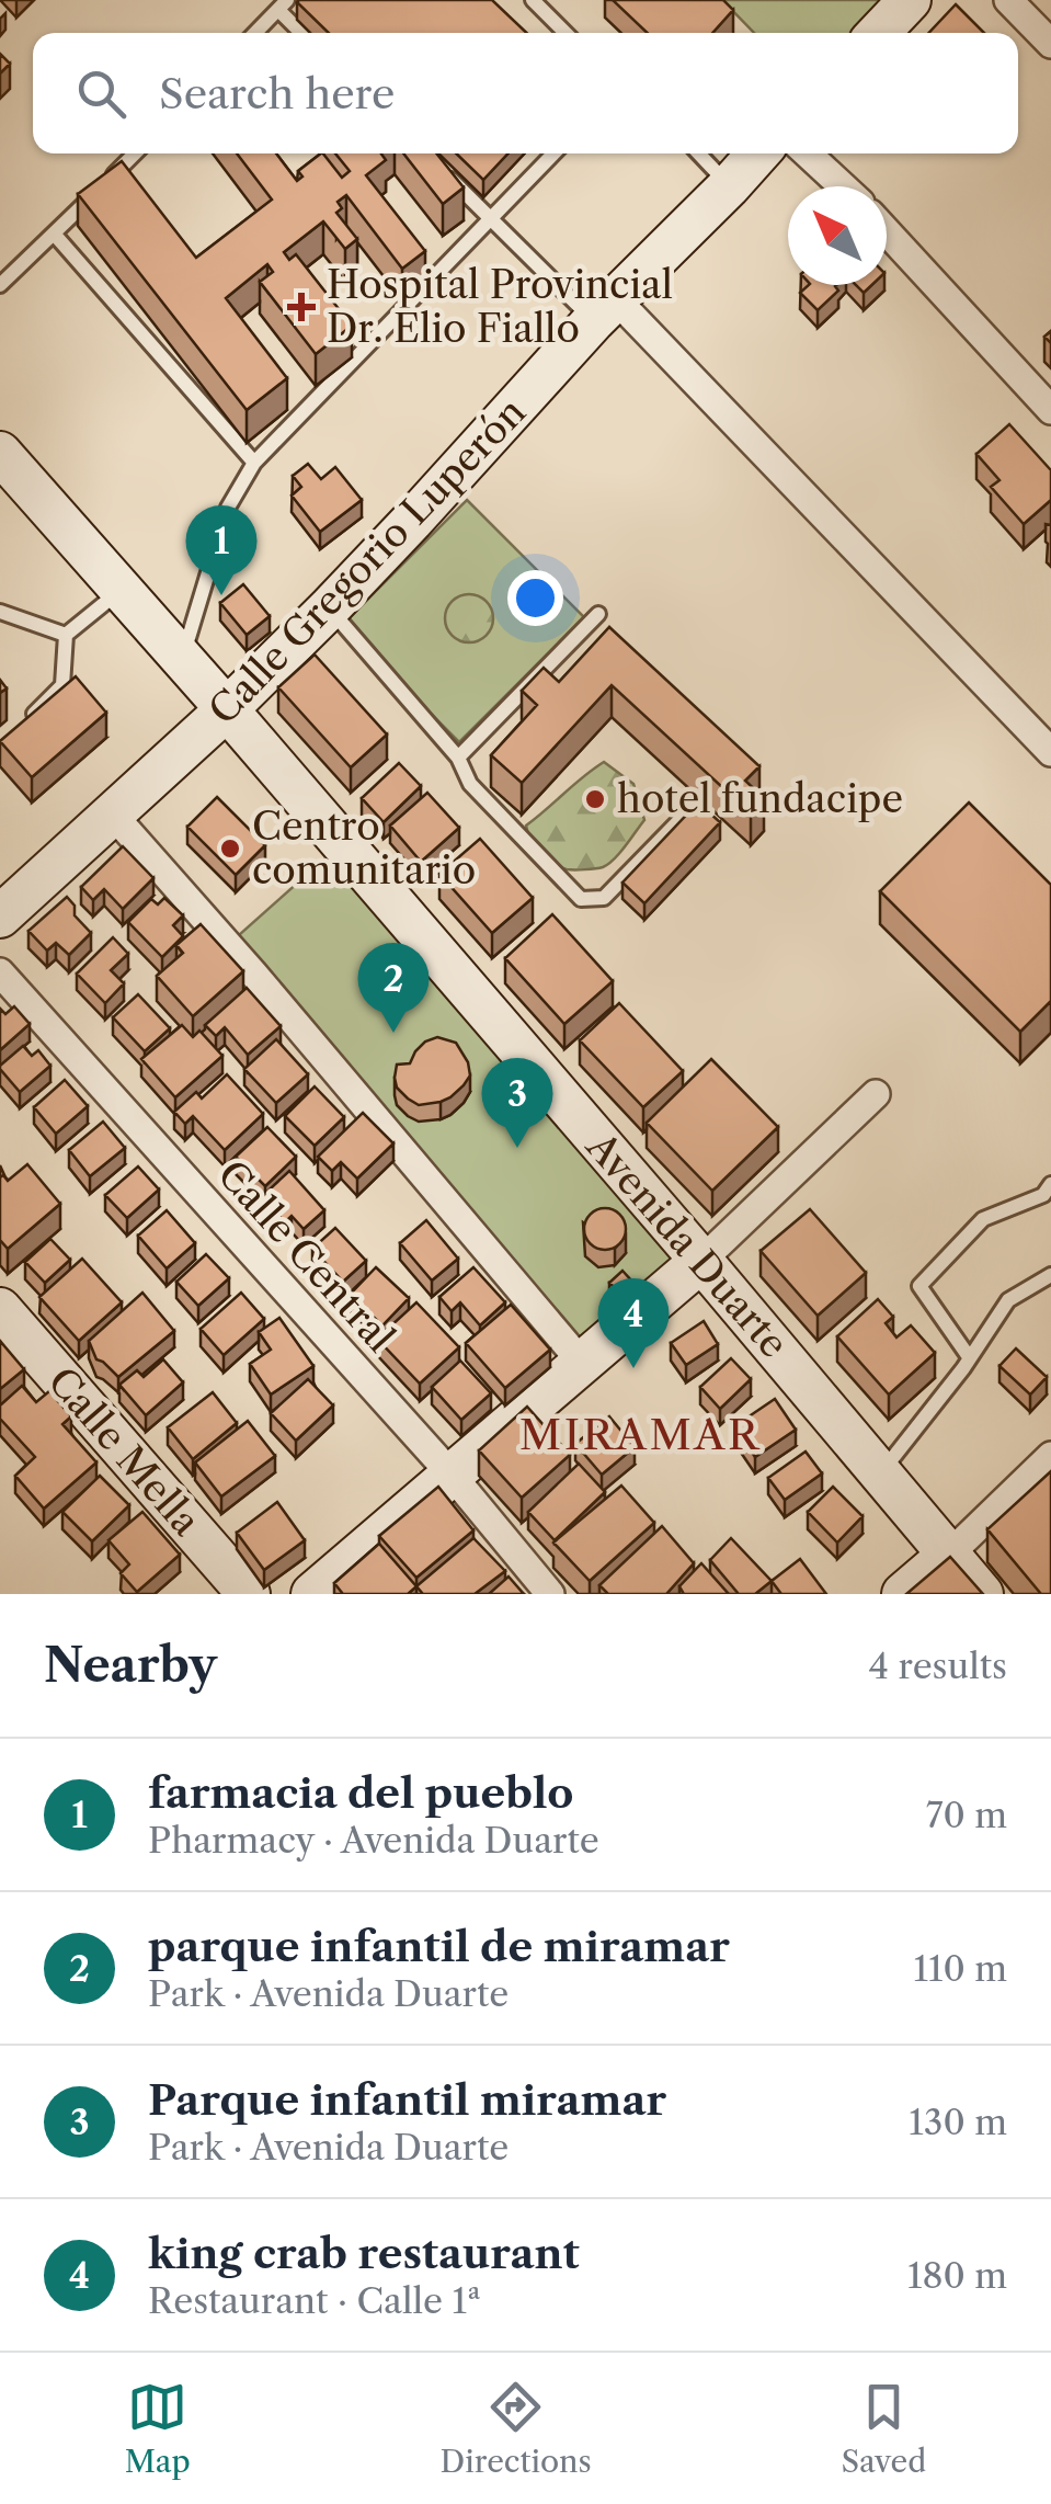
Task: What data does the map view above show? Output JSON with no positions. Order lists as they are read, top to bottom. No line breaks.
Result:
{"streets":{"street":["Calle Gregorio Luperón","Avenida Duarte","Calle Central","Calle Mella"]},"crossings":[["Calle Gregorio Luperón","Avenida Duarte"]],"districts":["MIRAMAR"],"places":{"health":["Hospital Provincial Dr. Elio Fiallo"],"other":["hotel fundacipe","Centro comunitario"]},"north":"top left","page":{"search":"Search here","pins":["1","2","3","4"],"heading":["Nearby","4 results"],"list":[{"mark":"1","name":"farmacia del pueblo","note":"Pharmacy · Avenida Duarte","value":"70 m"},{"mark":"2","name":"parque infantil de miramar","note":"Park · Avenida Duarte","value":"110 m"},{"mark":"3","name":"Parque infantil miramar","note":"Park · Avenida Duarte","value":"130 m"},{"mark":"4","name":"king crab restaurant","note":"Restaurant · Calle 1ª","value":"180 m"}],"nav":["Map","Directions","Saved"]}}
